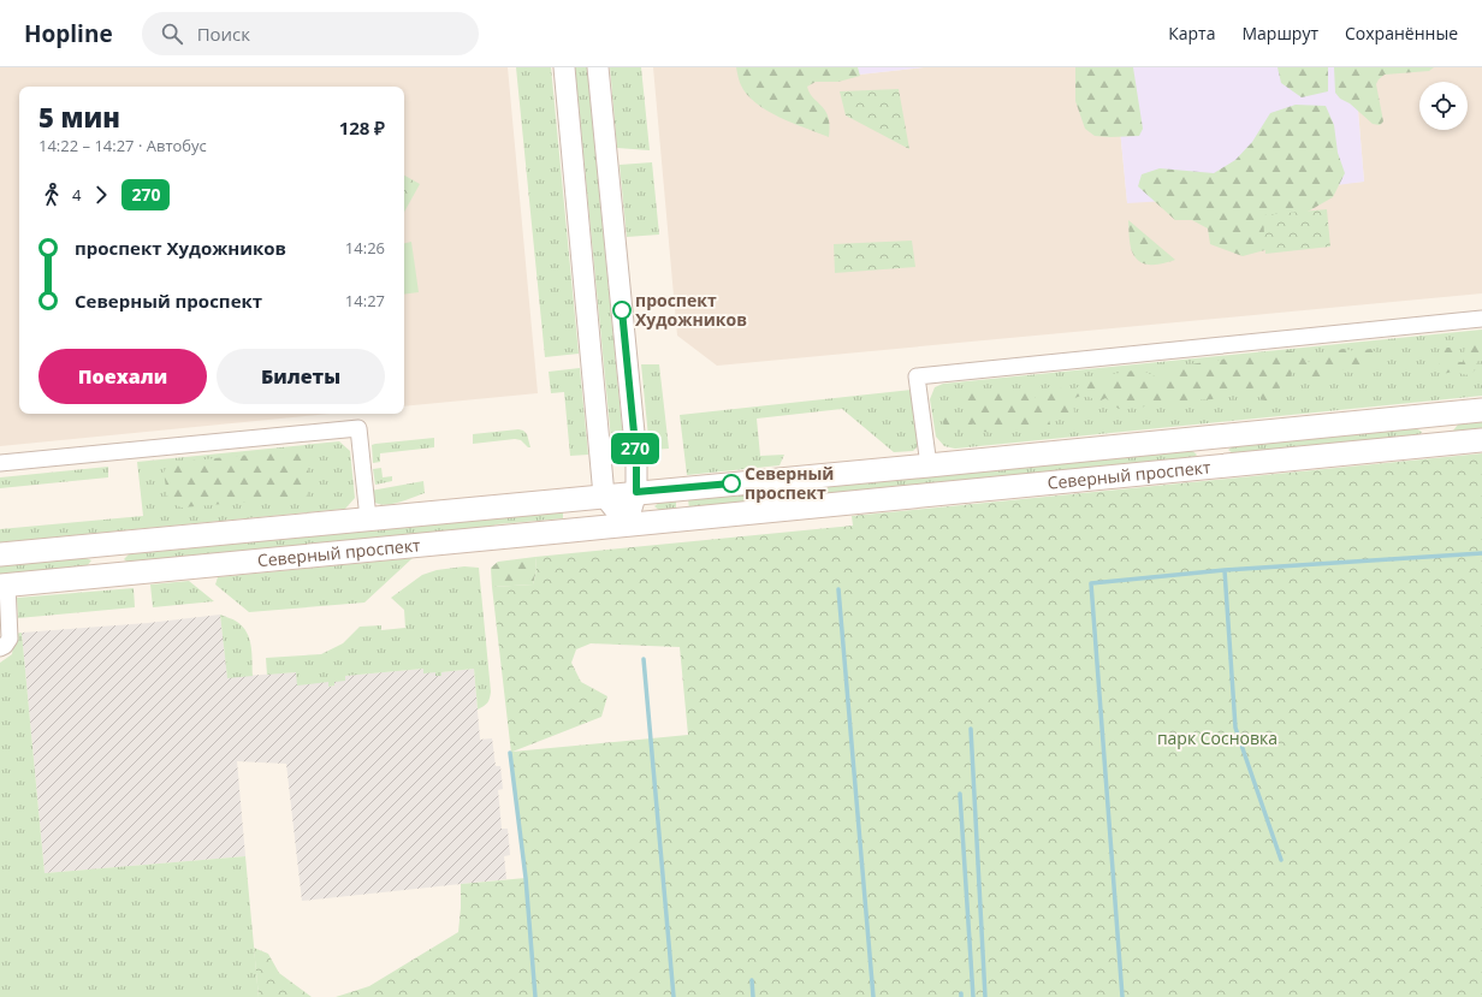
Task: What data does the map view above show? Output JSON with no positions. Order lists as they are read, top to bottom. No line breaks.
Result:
{"streets":{"main road":["Северный проспект"]},"parks":["парк Сосновка"],"places":["проспект Художников","Северный проспект"],"lines":["bus line 270"],"page":{"header":"Hopline","search":"Поиск","nav":["Карта","Маршрут","Сохранённые"],"on_map":"270","heading":["5 мин","14:22 – 14:27 · Автобус","128 ₽"],"legs":["4","270"],"list":[{"name":"проспект Художников","value":"14:26"},{"name":"Северный проспект","value":"14:27"}],"buttons":["Поехали","Билеты"]}}
